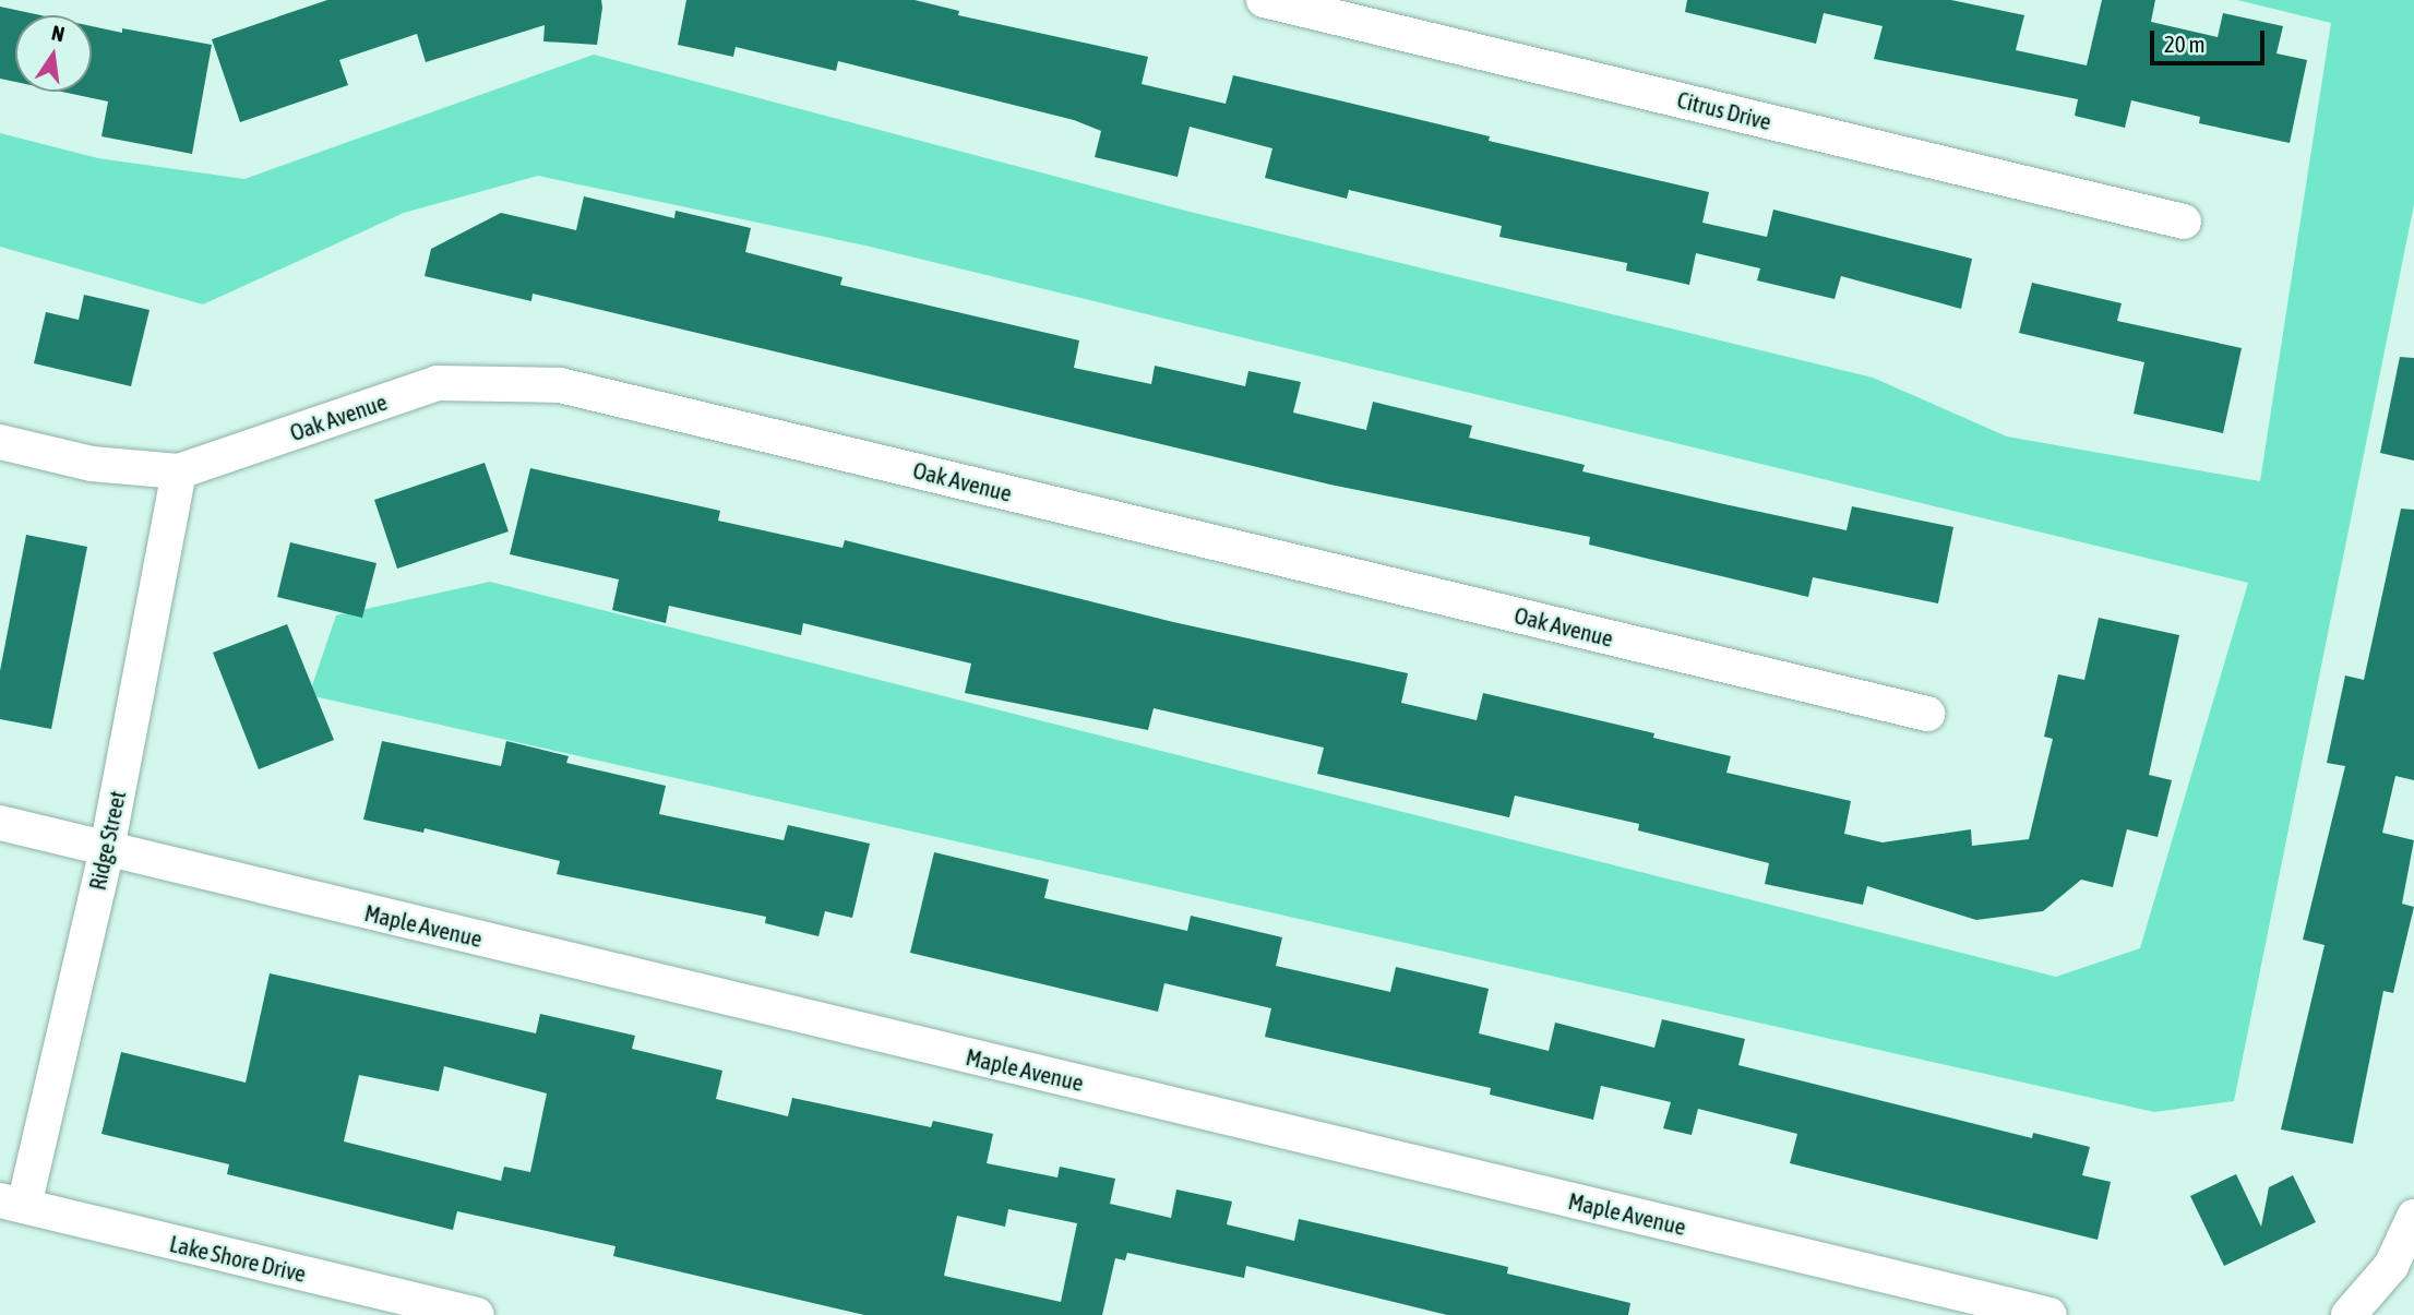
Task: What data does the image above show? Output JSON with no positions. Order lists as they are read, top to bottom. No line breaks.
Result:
{"streets":{"street":["Citrus Drive","Oak Avenue","Ridge Street","Maple Avenue","Lake Shore Drive"]},"crossings":[["Oak Avenue","Ridge Street"],["Ridge Street","Maple Avenue"],["Ridge Street","Lake Shore Drive"]],"scale_bar":"20 m","north":"top"}
